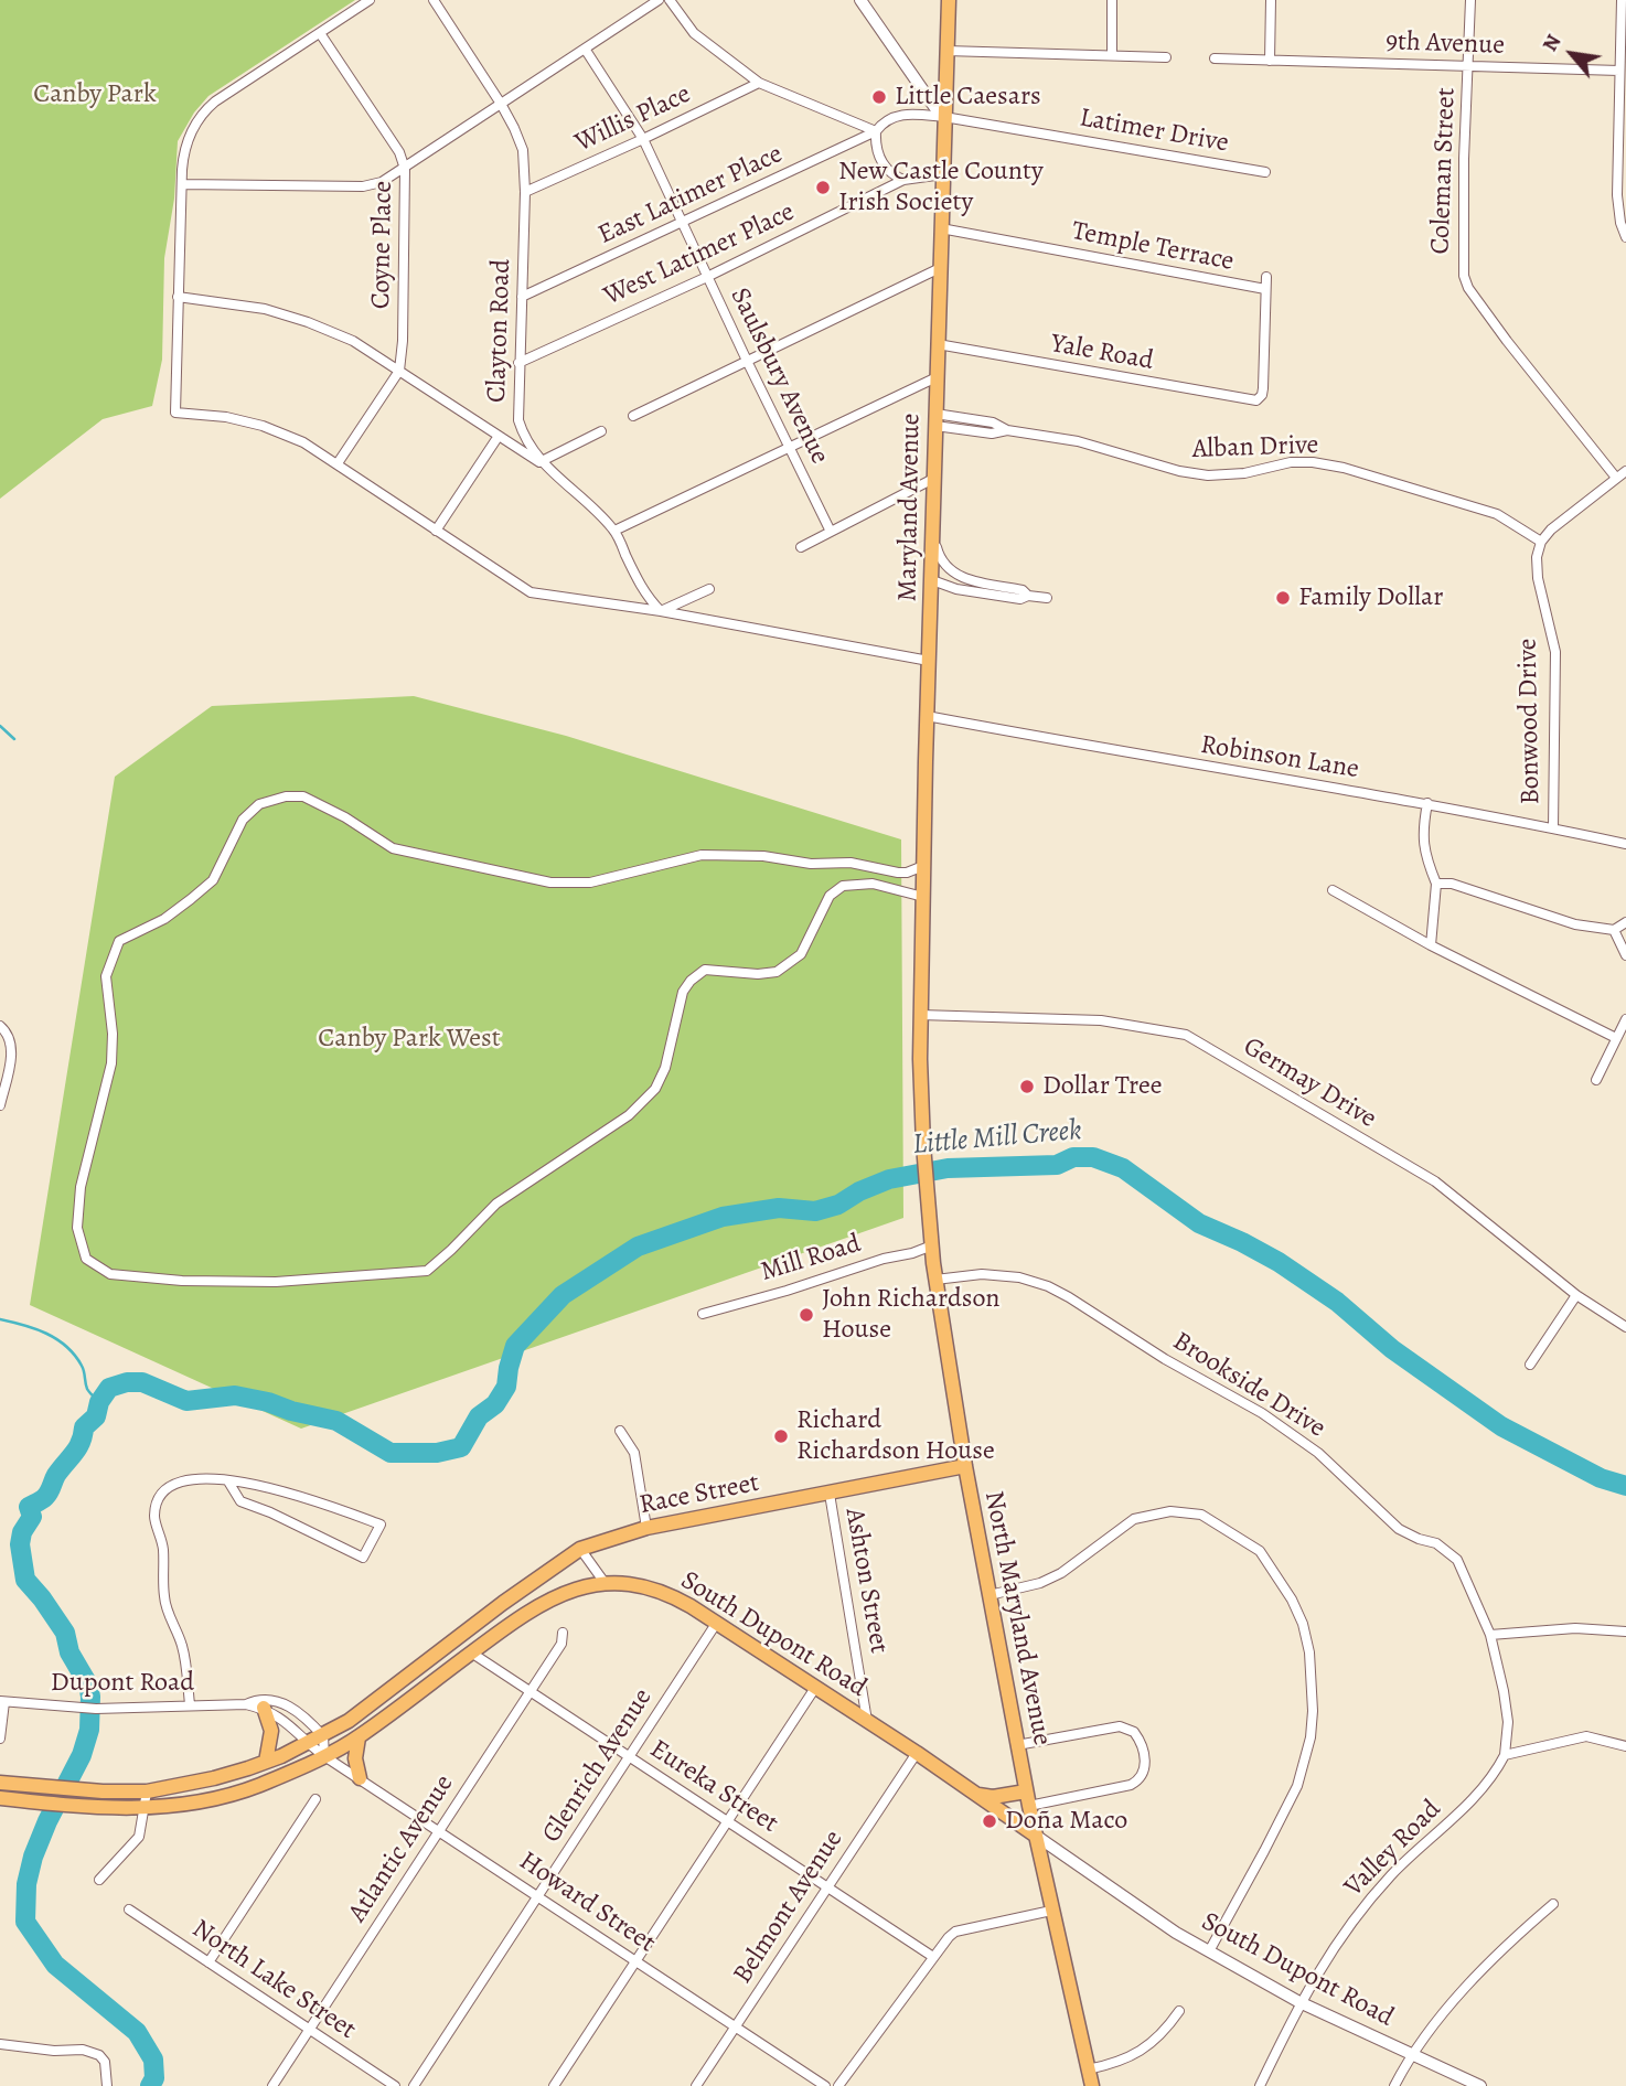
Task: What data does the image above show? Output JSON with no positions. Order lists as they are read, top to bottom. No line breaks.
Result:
{"streets":{"main road":["Maryland Avenue","Race Street","North Maryland Avenue","South Dupont Road"],"street":["9th Avenue","Willis Place","Latimer Drive","Coleman Street","East Latimer Place","Coyne Place","Temple Terrace","West Latimer Place","Clayton Road","Yale Road","Saulsbury Avenue","Alban Drive","Bonwood Drive","Robinson Lane","Germay Drive","Mill Road","Brookside Drive","Ashton Street","Dupont Road","Glenrich Avenue","Eureka Street","Atlantic Avenue","Valley Road","Howard Street","Belmont Avenue","North Lake Street"]},"crossings":[["9th Avenue","Coleman Street"],["Willis Place","Clayton Road"],["Willis Place","Saulsbury Avenue"],["Latimer Drive","East Latimer Place"],["Latimer Drive","West Latimer Place"],["Latimer Drive","Maryland Avenue"],["East Latimer Place","West Latimer Place"],["East Latimer Place","Clayton Road"],["East Latimer Place","Saulsbury Avenue"],["East Latimer Place","Maryland Avenue"],["Temple Terrace","Yale Road"],["Temple Terrace","Maryland Avenue"],["West Latimer Place","Clayton Road"],["West Latimer Place","Saulsbury Avenue"],["West Latimer Place","Maryland Avenue"],["Yale Road","Maryland Avenue"],["Alban Drive","Maryland Avenue"],["Alban Drive","Bonwood Drive"],["Maryland Avenue","Robinson Lane"],["Maryland Avenue","Germay Drive"],["Maryland Avenue","North Maryland Avenue"],["Bonwood Drive","Robinson Lane"],["Germay Drive","North Maryland Avenue"],["Mill Road","North Maryland Avenue"],["Brookside Drive","North Maryland Avenue"],["Brookside Drive","Valley Road"],["Race Street","Ashton Street"],["Race Street","North Maryland Avenue"],["Ashton Street","South Dupont Road"],["North Maryland Avenue","South Dupont Road"],["South Dupont Road","Dupont Road"],["South Dupont Road","Glenrich Avenue"],["South Dupont Road","Eureka Street"],["South Dupont Road","Valley Road"],["South Dupont Road","Howard Street"],["South Dupont Road","Belmont Avenue"],["Dupont Road","Howard Street"],["Glenrich Avenue","Eureka Street"],["Glenrich Avenue","Howard Street"],["Eureka Street","Atlantic Avenue"],["Eureka Street","Belmont Avenue"],["Atlantic Avenue","Howard Street"],["Atlantic Avenue","North Lake Street"],["Howard Street","Belmont Avenue"]],"water":["Little Mill Creek"],"parks":["Canby Park","Canby Park West"],"places":["Little Caesars","New Castle County Irish Society","Family Dollar","Dollar Tree","John Richardson House","Richard Richardson House","Doña Maco"],"north":"top left"}
